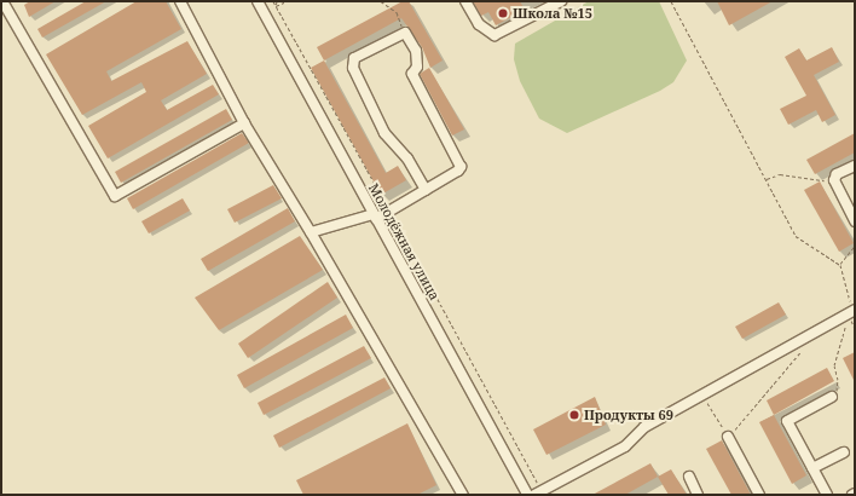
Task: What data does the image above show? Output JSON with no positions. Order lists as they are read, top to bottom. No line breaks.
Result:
{"streets":{"street":["Молодёжная улица"]},"places":["Школа №15","Продукты 69"]}
